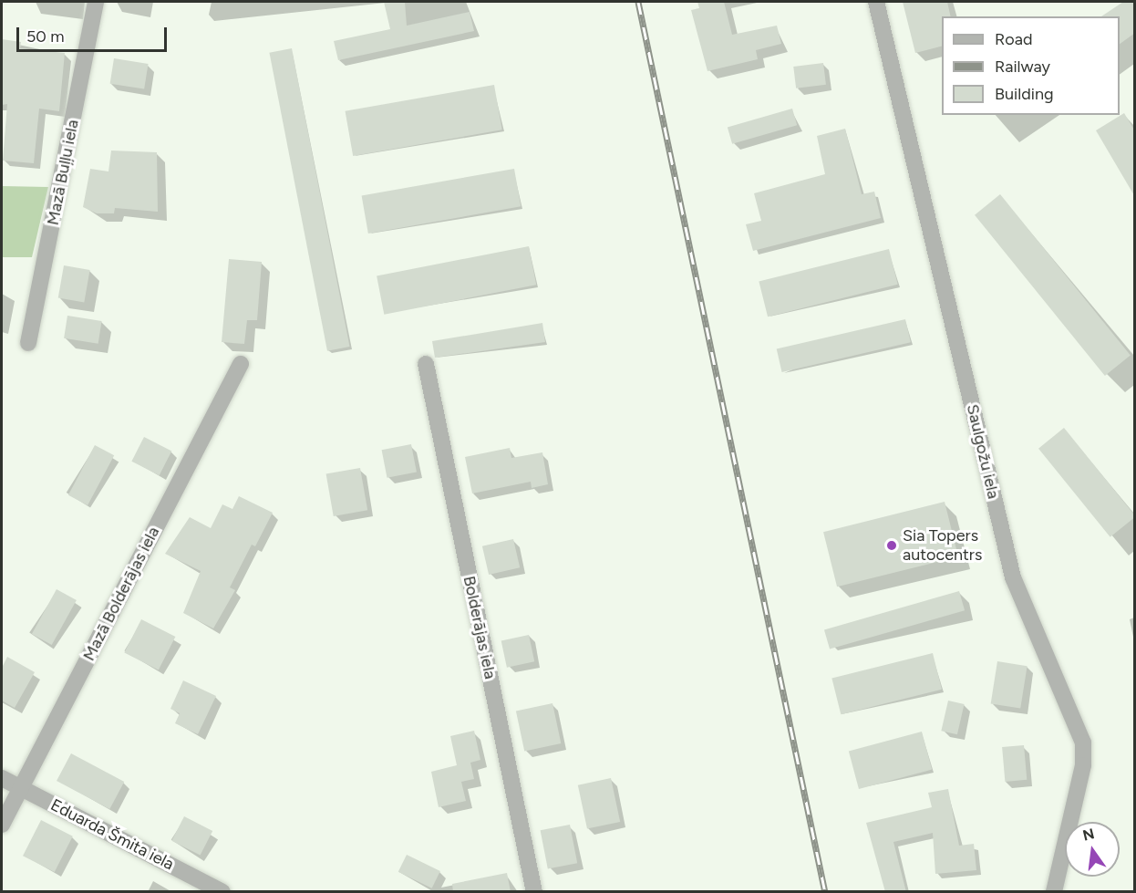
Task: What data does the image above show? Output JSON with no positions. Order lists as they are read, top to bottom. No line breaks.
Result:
{"streets":{"street":["Mazā Buļļu iela","Saulgožu iela","Mazā Bolderājas iela","Bolderājas iela","Eduarda Šmita iela"]},"crossings":[["Mazā Bolderājas iela","Eduarda Šmita iela"]],"places":["Sia Topers autocentrs"],"legend":["Road","Railway","Building"],"scale_bar":"50 m","north":"top"}
